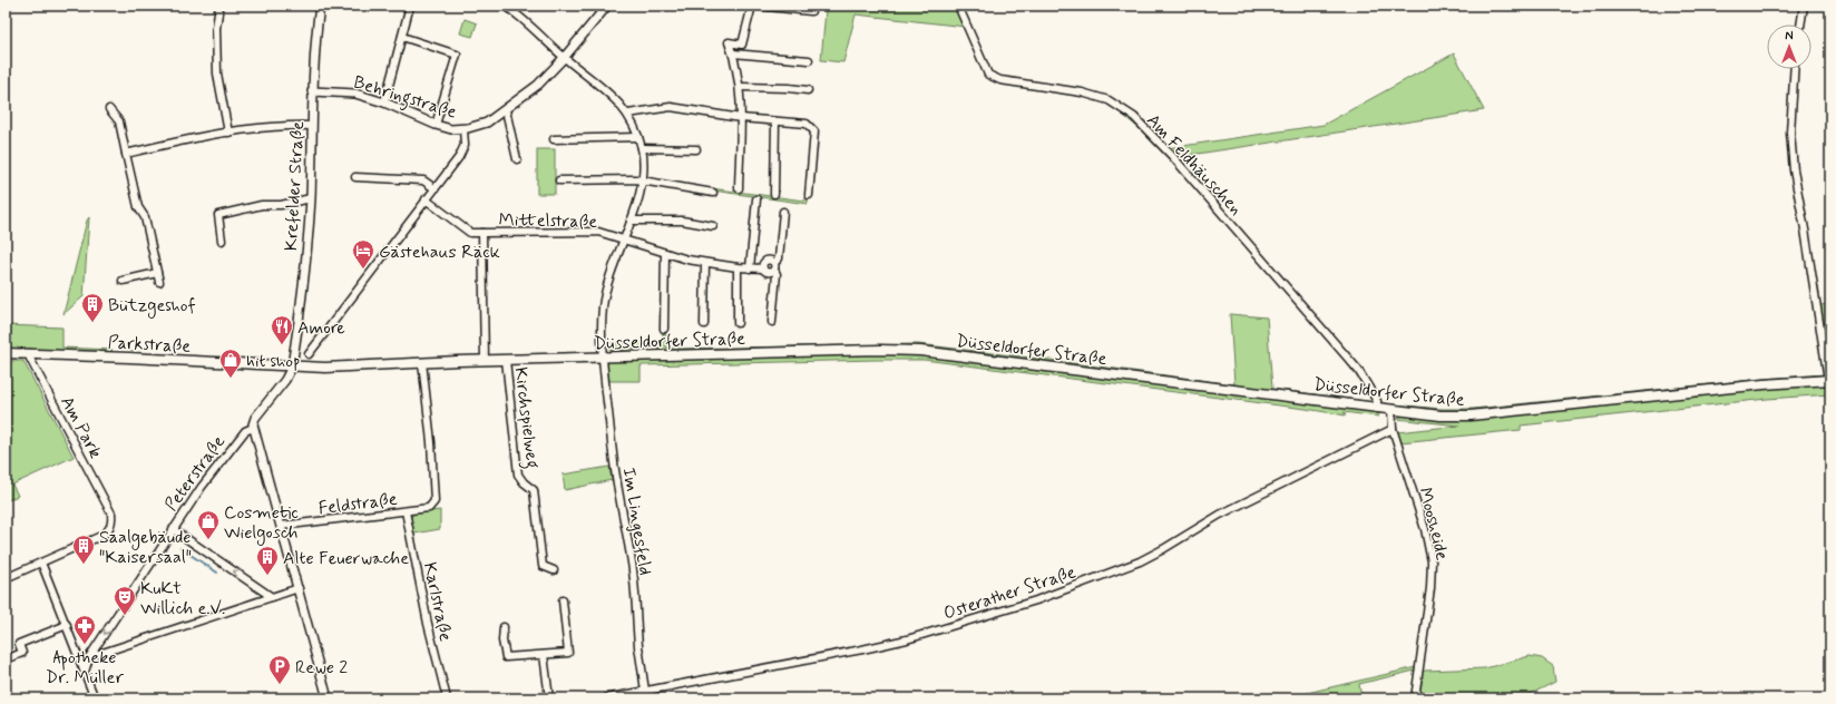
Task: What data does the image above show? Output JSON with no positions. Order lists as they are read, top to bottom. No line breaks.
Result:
{"streets":{"main road":["Düsseldorfer Straße","Parkstraße"],"street":["Behringstraße","Am Feldhäuschen","Krefelder Straße","Mittelstraße","Kirchspielweg","Am Park","Peterstraße","Feldstraße","Im Lingesfeld","Moosheide","Osterather Straße","Karlstraße"]},"crossings":[["Behringstraße","Krefelder Straße"],["Am Feldhäuschen","Düsseldorfer Straße"],["Krefelder Straße","Düsseldorfer Straße"],["Krefelder Straße","Parkstraße"],["Krefelder Straße","Peterstraße"],["Mittelstraße","Düsseldorfer Straße"],["Mittelstraße","Im Lingesfeld"],["Düsseldorfer Straße","Parkstraße"],["Düsseldorfer Straße","Kirchspielweg"],["Düsseldorfer Straße","Peterstraße"],["Düsseldorfer Straße","Feldstraße"],["Düsseldorfer Straße","Im Lingesfeld"],["Düsseldorfer Straße","Moosheide"],["Parkstraße","Am Park"],["Parkstraße","Peterstraße"],["Feldstraße","Karlstraße"],["Im Lingesfeld","Osterather Straße"],["Moosheide","Osterather Straße"]],"one_way":["Peterstraße"],"places":{"hotel":["Gästehaus Räck"],"building":["Bützgeshof","Saalgebäude \"Kaisersaal\"","Alte Feuerwache"],"restaurant":["Amore"],"shop":["hit shop","Cosmetic Wielgosch"],"theatre":["KuKt Willich e.V."],"pharmacy":["Apotheke Dr. Müller"],"parking":["Rewe 2"]},"north":"top"}
